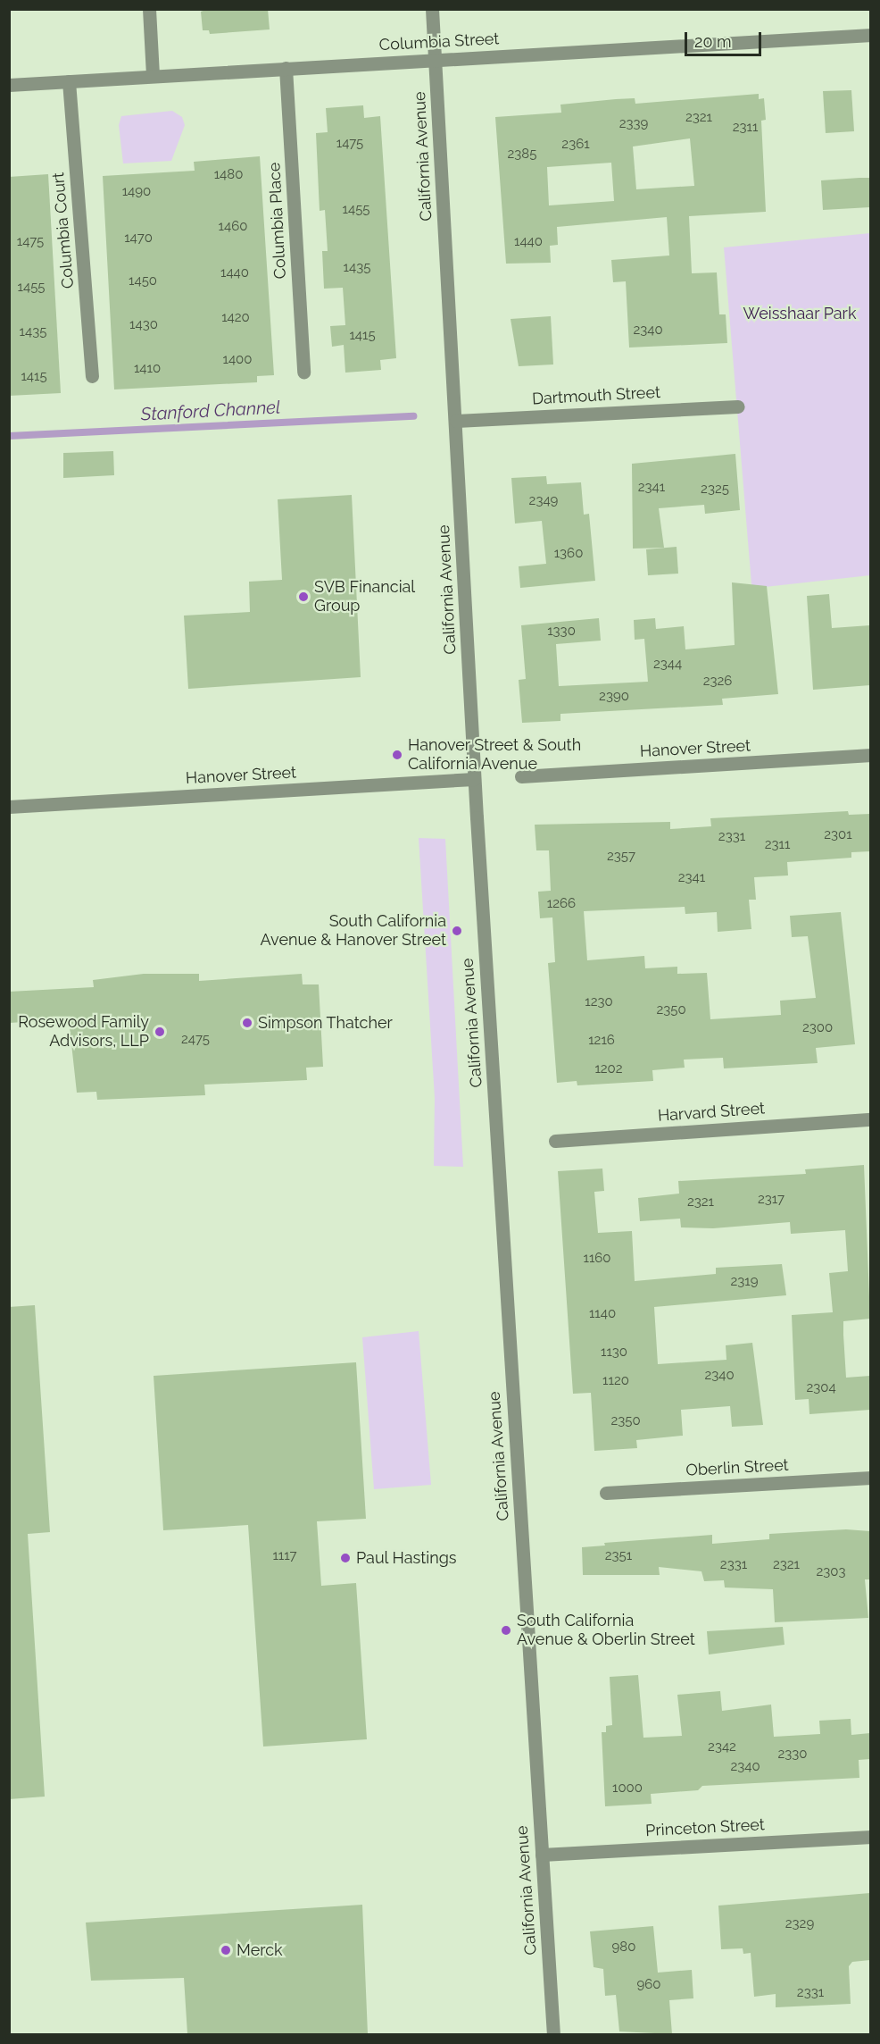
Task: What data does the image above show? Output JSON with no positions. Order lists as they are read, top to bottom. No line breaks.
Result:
{"streets":{"street":["Columbia Street","California Avenue","Columbia Place","Columbia Court","Dartmouth Street","Hanover Street","Harvard Street","Oberlin Street","Princeton Street"]},"crossings":[["Columbia Street","California Avenue"],["Columbia Street","Columbia Place"],["Columbia Street","Columbia Court"],["California Avenue","Dartmouth Street"],["California Avenue","Hanover Street"],["California Avenue","Princeton Street"]],"water":["Stanford Channel"],"parks":["Weisshaar Park"],"places":["SVB Financial Group","Hanover Street & South California Avenue","South California Avenue & Hanover Street","Simpson Thatcher","Rosewood Family Advisors, LLP","Paul Hastings","South California Avenue & Oberlin Street","Merck"],"house_numbers":["2321","2339","2311","1475","2361","2385","1480","1490","1455","1460","1470","1475","1440","1435","1440","1450","1455","1420","1430","2340","1435","1415","1400","1410","1415","2341","2325","2349","1360","1330","2344","2326","2390","2301","2331","2311","2357","2341","1266","1230","2350","2300","2475","1216","1202","2317","2321","1160","2319","1140","1130","2340","1120","2304","2350","1117","2351","2331","2321","2303","2342","2330","2340","1000","2329","980","960","2331"],"scale_bar":"20 m"}
